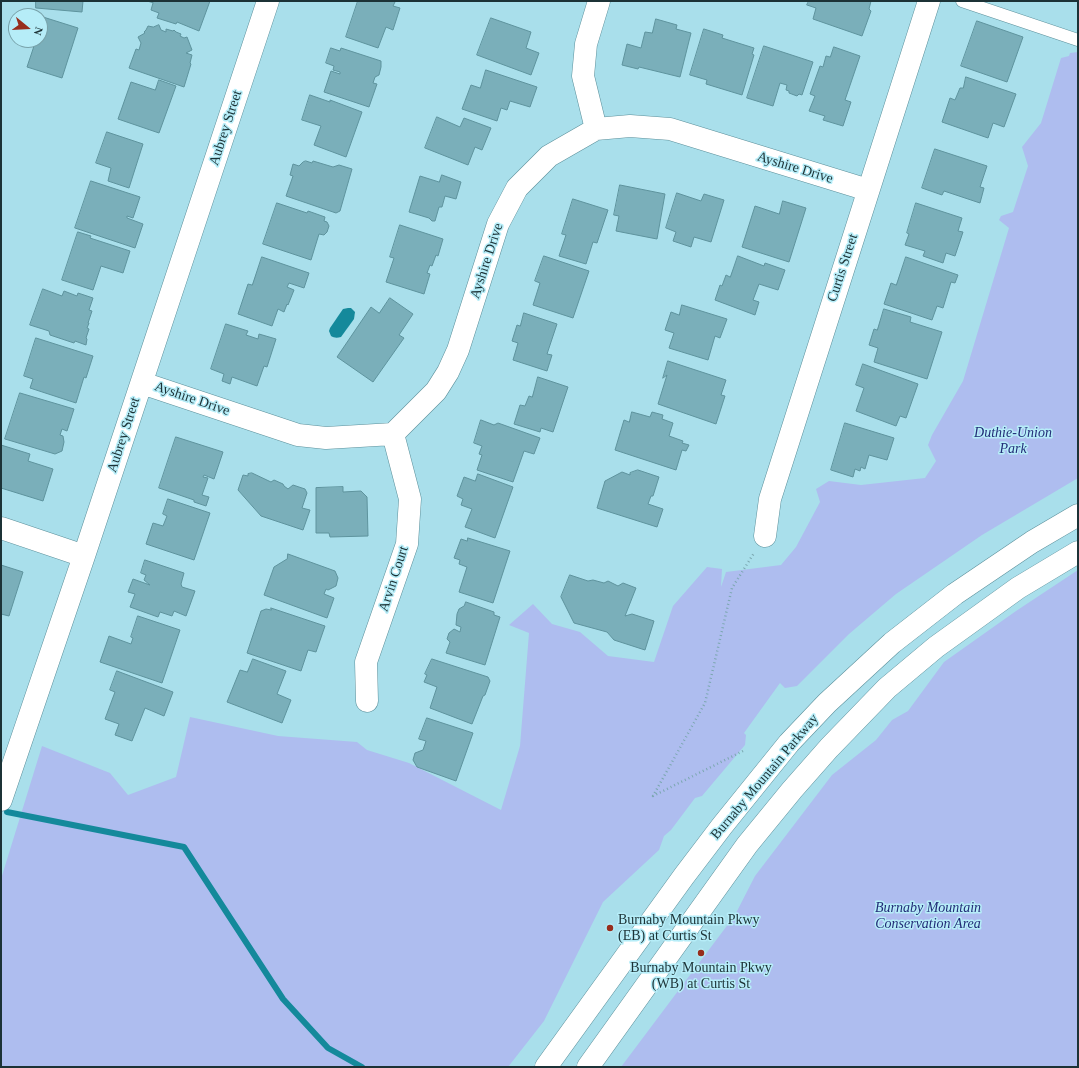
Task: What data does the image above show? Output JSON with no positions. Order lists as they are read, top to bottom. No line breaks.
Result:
{"streets":{"street":["Aubrey Street","Ayshire Drive","Curtis Street","Arvin Court","Burnaby Mountain Parkway"]},"crossings":[["Aubrey Street","Ayshire Drive"],["Ayshire Drive","Curtis Street"],["Ayshire Drive","Arvin Court"]],"parks":["Duthie-Union Park","Burnaby Mountain Conservation Area"],"places":["Burnaby Mountain Pkwy (EB) at Curtis St","Burnaby Mountain Pkwy (WB) at Curtis St"],"north":"right"}
